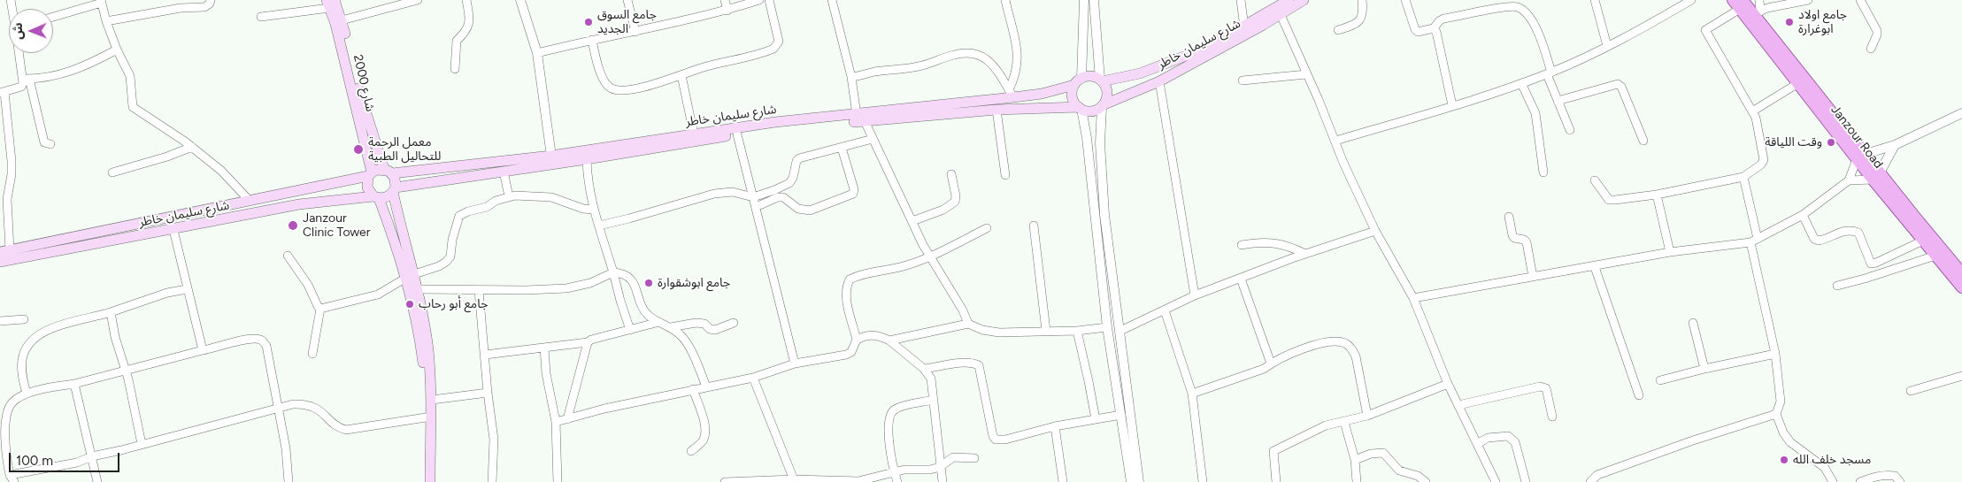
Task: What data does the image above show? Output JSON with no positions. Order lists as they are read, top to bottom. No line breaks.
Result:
{"streets":{"main road":["شارع سليمان خاطر","شارع 2000","Janzour Road"]},"crossings":[["شارع سليمان خاطر","شارع 2000"]],"places":["جامع السوق الجديد","جامع اولاد ابوغرارة","وقت اللياقة","معمل الرحمة للتحاليل الطبية","Janzour Clinic Tower","جامع ابوشقوارة","جامع أبو رحاب","مسجد خلف الله"],"scale_bar":"100 m","north":"left"}
